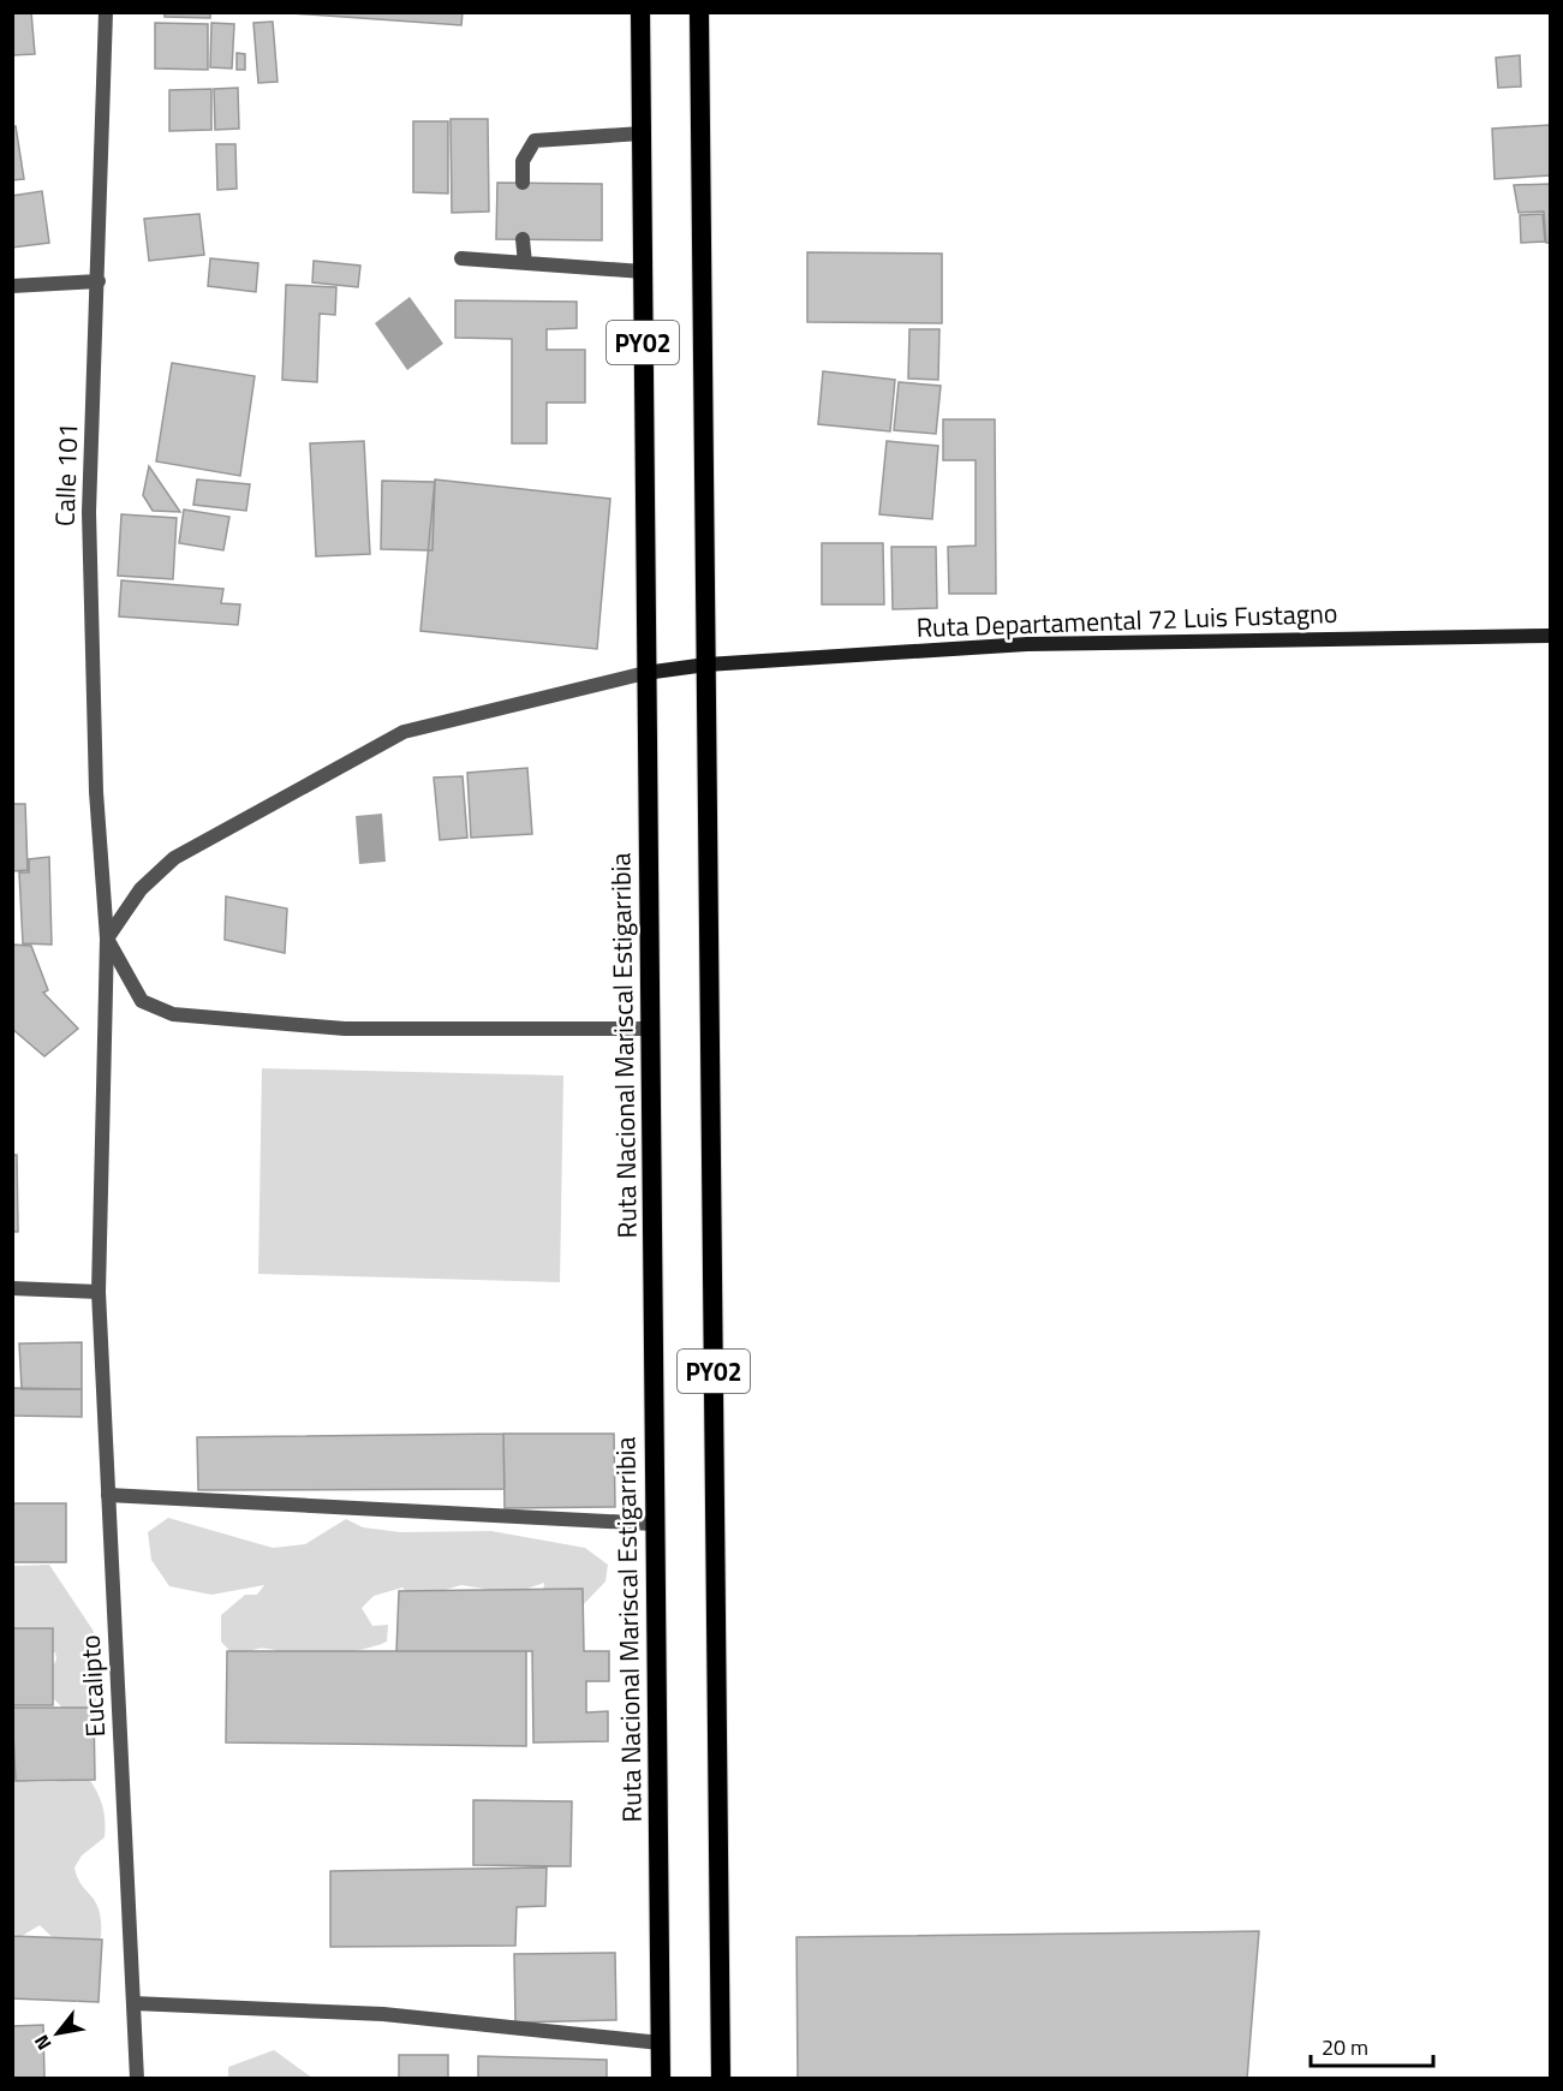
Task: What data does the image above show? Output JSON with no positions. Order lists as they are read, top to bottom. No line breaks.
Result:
{"streets":{"highway":["PY02","Ruta Nacional Mariscal Estigarribia"],"main road":["Ruta Departamental 72 Luis Fustagno"],"street":["Calle 101","Eucalipto"]},"crossings":[["PY02","Ruta Departamental 72 Luis Fustagno"],["Calle 101","Eucalipto"],["Ruta Departamental 72 Luis Fustagno","Ruta Nacional Mariscal Estigarribia"]],"scale_bar":"20 m","north":"bottom left"}
